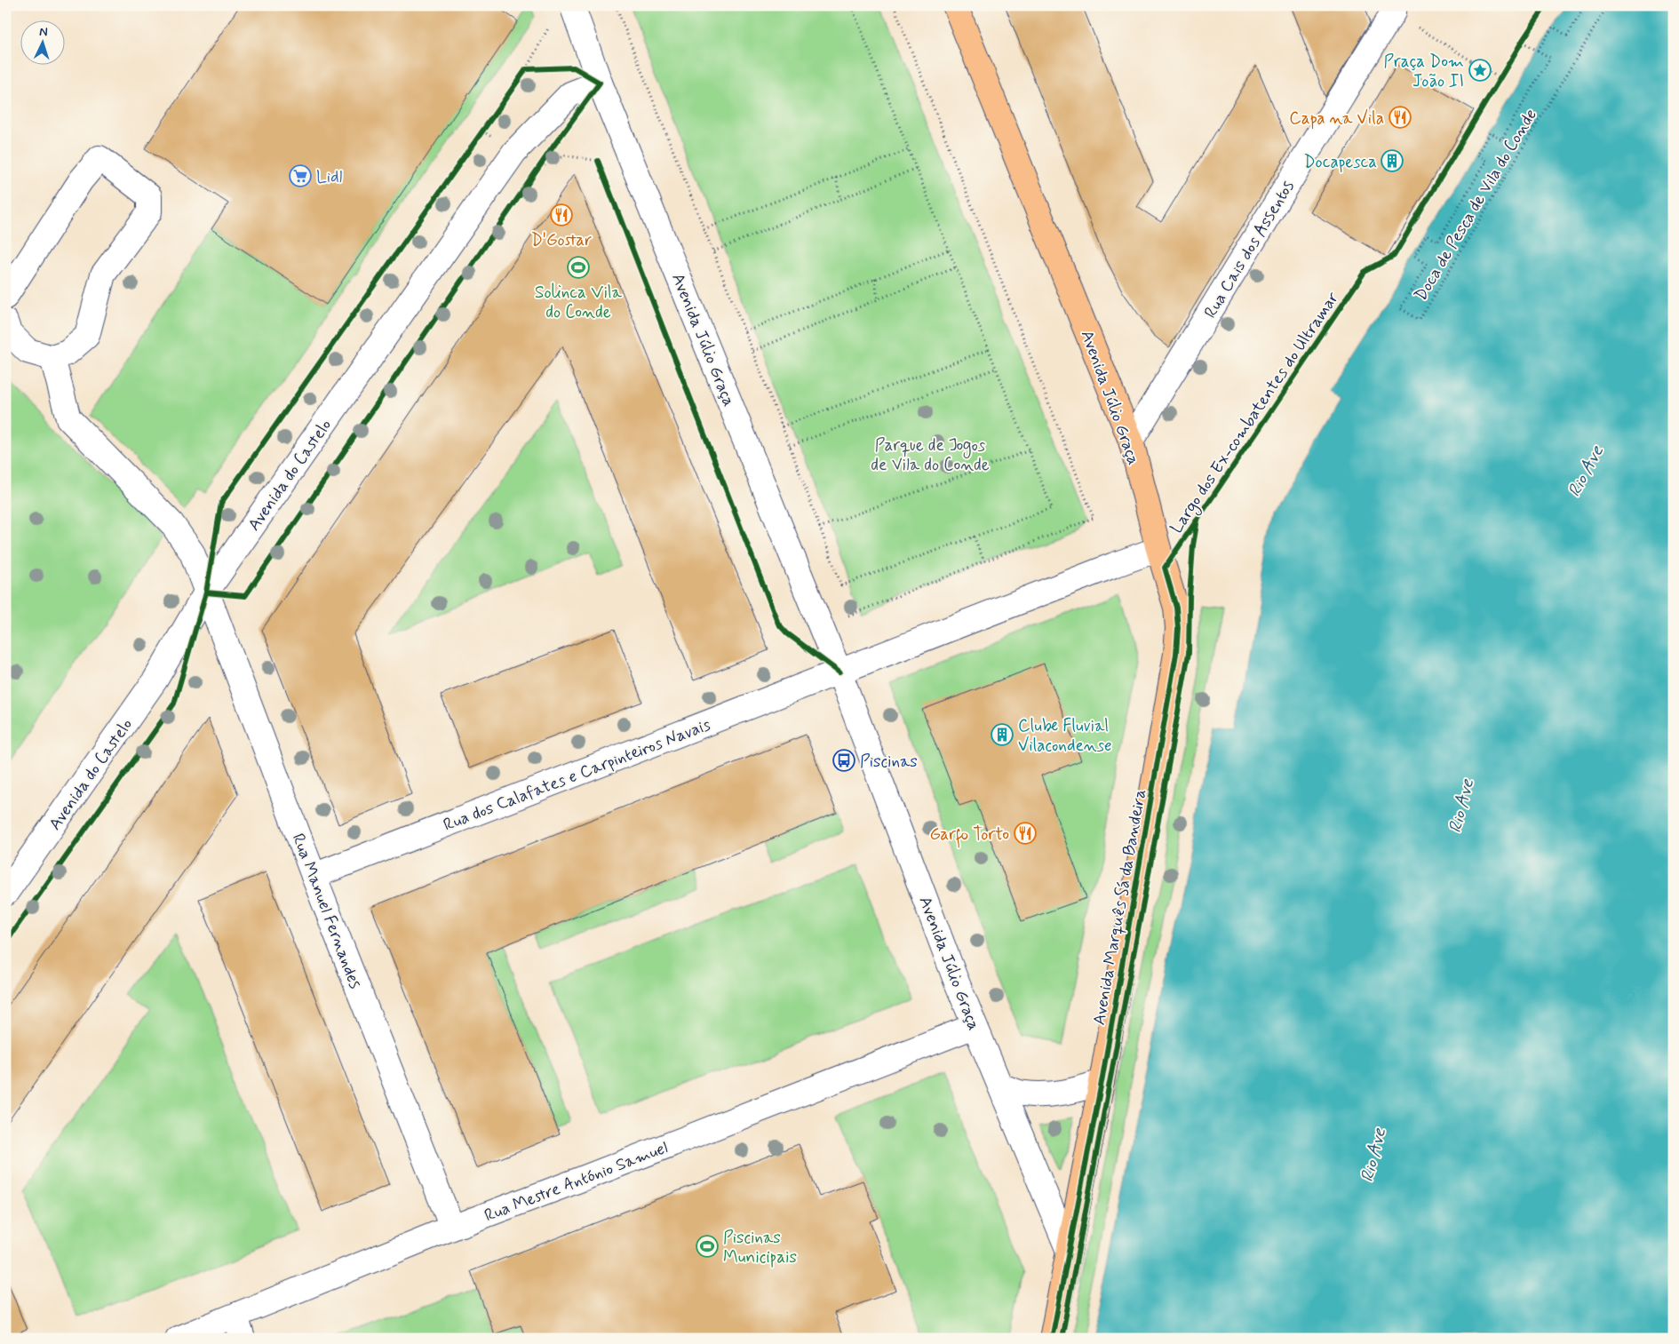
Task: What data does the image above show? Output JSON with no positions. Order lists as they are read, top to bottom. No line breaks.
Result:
{"streets":{"main road":["Avenida Júlio Graça","Avenida Marquês Sá da Bandeira"],"street":["Rua Cais dos Assentos","Avenida do Castelo","Rua dos Calafates e Carpinteiros Navais","Rua Manuel Fernandes","Rua Mestre António Samuel"],"path":["Doca de Pesca de Vila do Conde"],"cycle path":["Largo dos Ex-combatentes do Ultramar"]},"crossings":[["Rua Cais dos Assentos","Avenida Júlio Graça"],["Avenida Júlio Graça","Largo dos Ex-combatentes do Ultramar"],["Avenida Júlio Graça","Avenida do Castelo"],["Avenida Júlio Graça","Rua dos Calafates e Carpinteiros Navais"],["Avenida Júlio Graça","Avenida Marquês Sá da Bandeira"],["Avenida Júlio Graça","Rua Mestre António Samuel"],["Largo dos Ex-combatentes do Ultramar","Avenida Marquês Sá da Bandeira"],["Avenida do Castelo","Rua Manuel Fernandes"],["Rua dos Calafates e Carpinteiros Navais","Rua Manuel Fernandes"],["Rua Manuel Fernandes","Rua Mestre António Samuel"]],"water":["Rio Ave"],"parks":["Parque de Jogos de Vila do Conde"],"places":{"place":["Praça Dom João II"],"restaurant":["Capa na Vila","D'Gostar","Garfo Torto"],"building":["Docapesca","Clube Fluvial Vilacondense"],"supermarket":["Lidl"],"sports":["Solinca Vila do Conde","Piscinas Municipais"],"bus stop":["Piscinas"]},"north":"top"}
